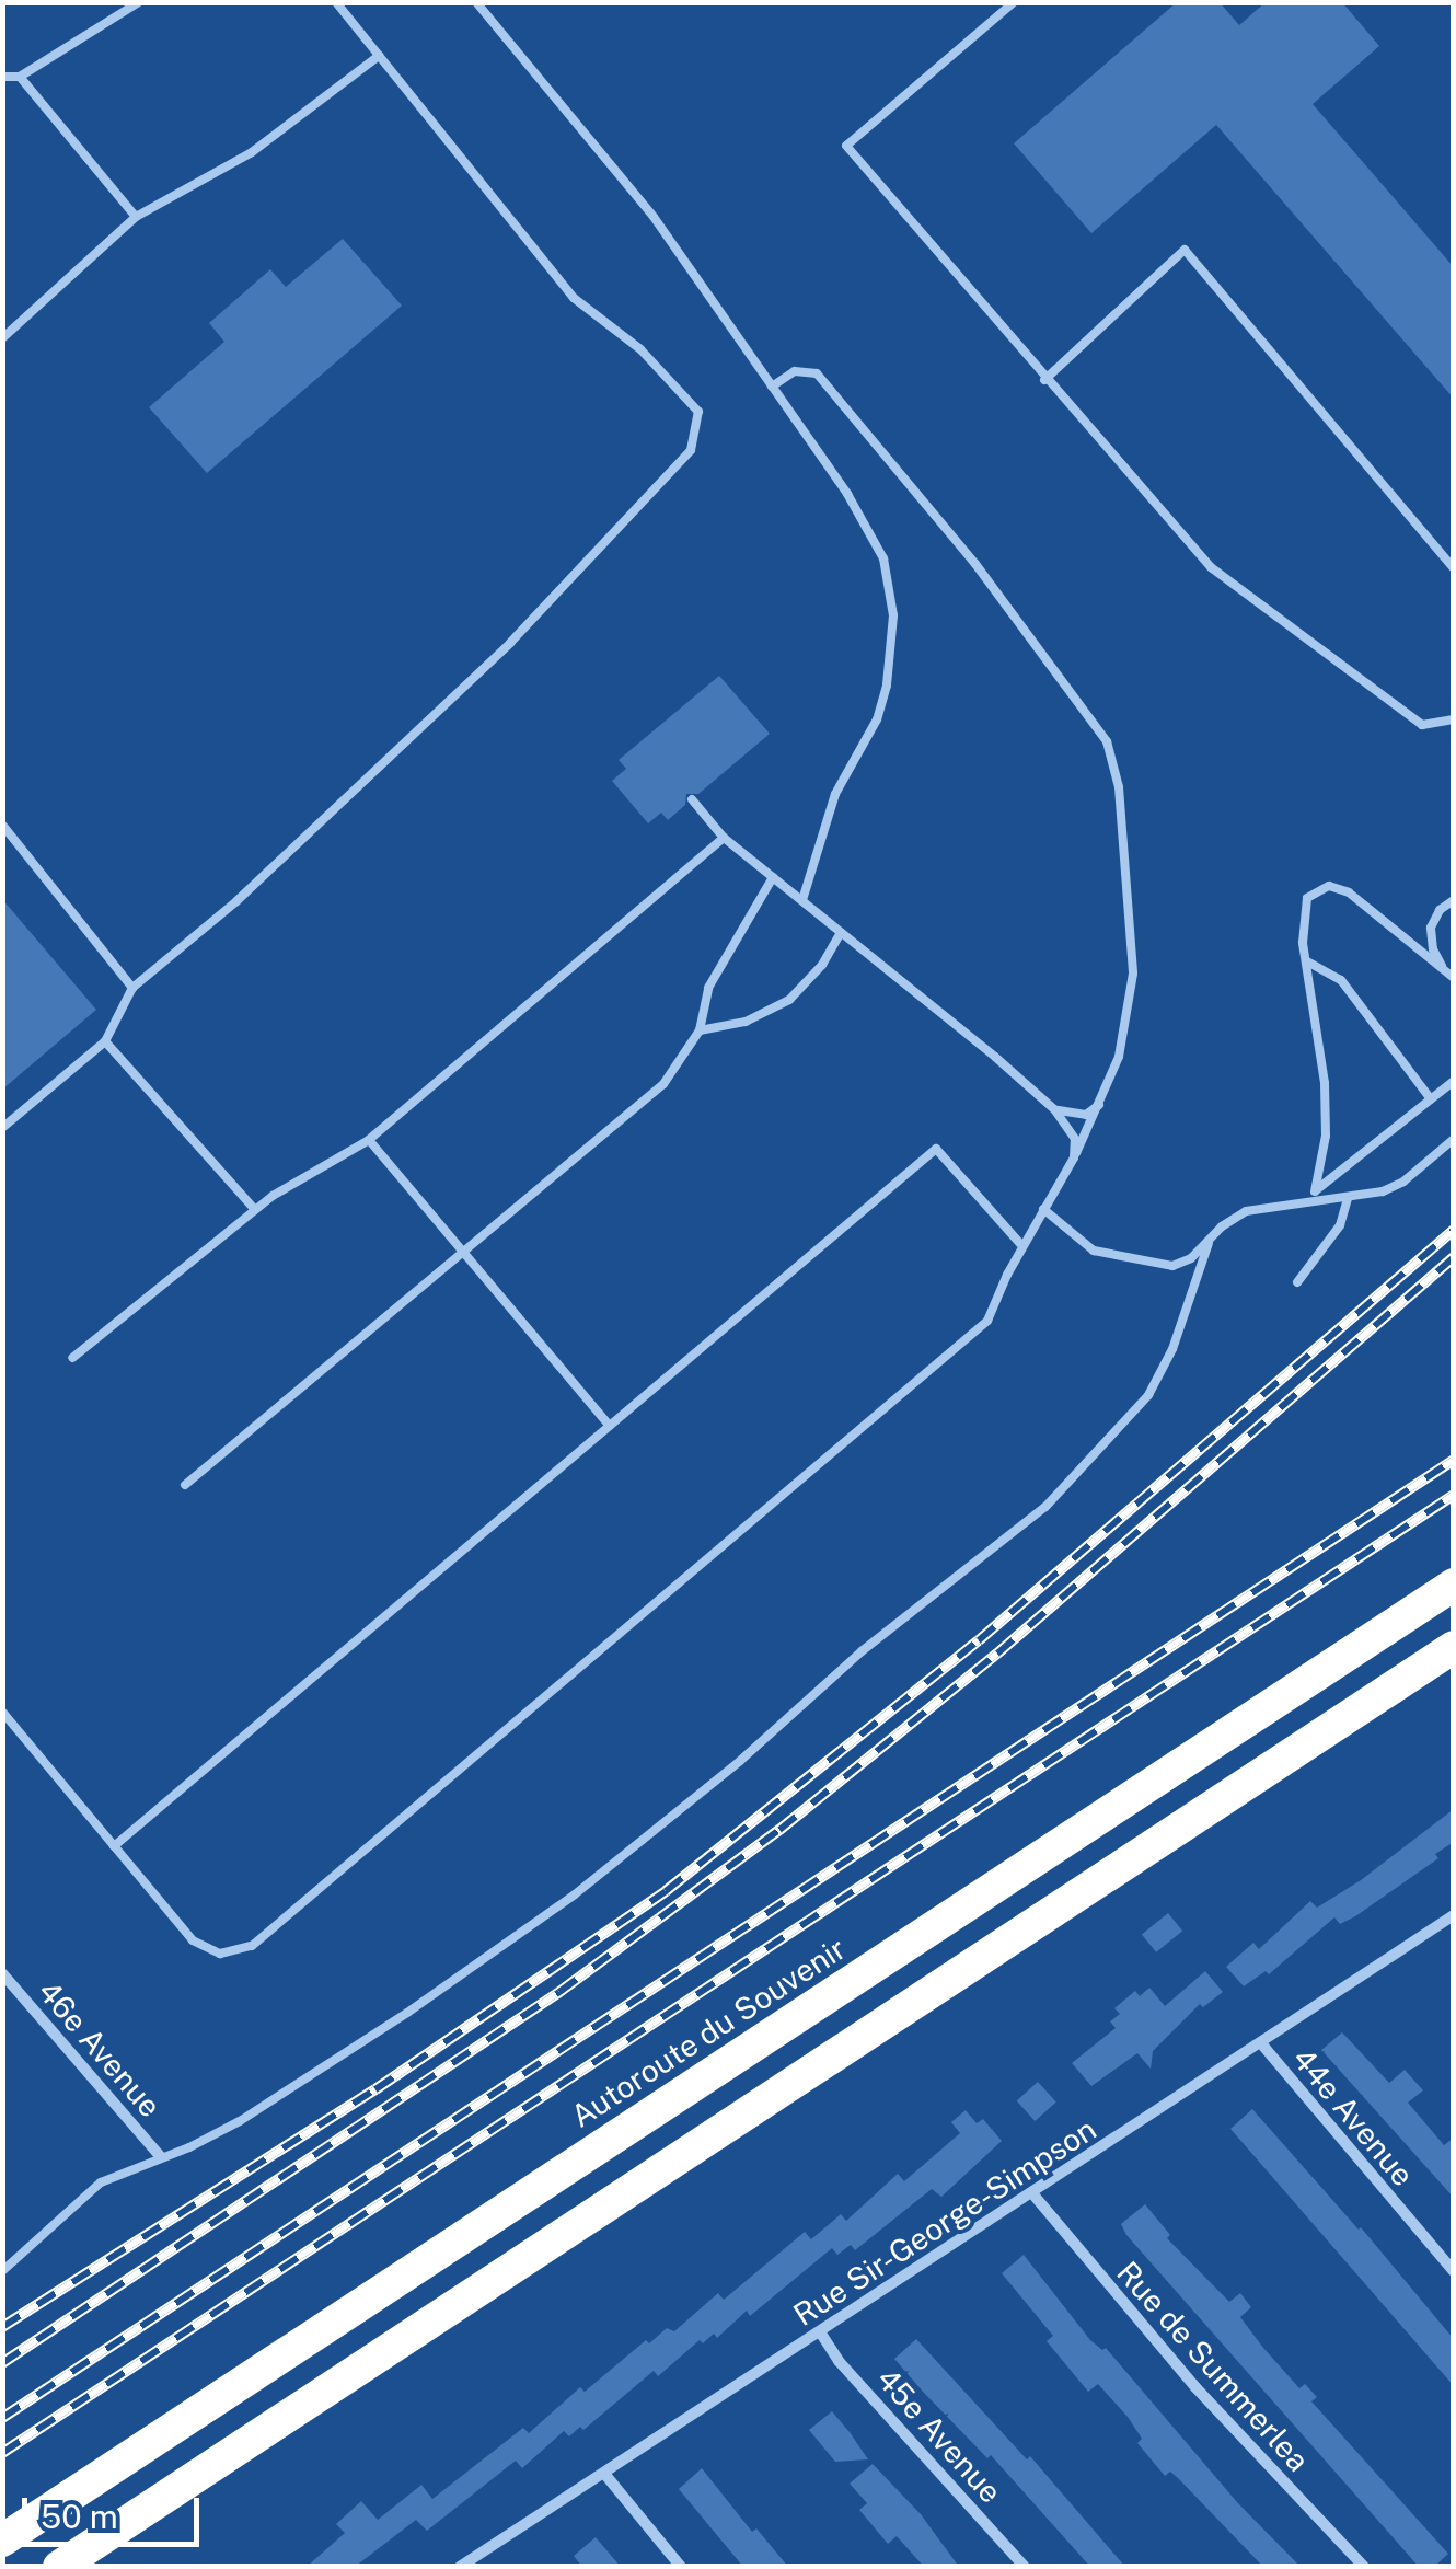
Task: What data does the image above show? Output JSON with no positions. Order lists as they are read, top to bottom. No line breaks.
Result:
{"streets":{"highway":["Autoroute du Souvenir"],"street":["46e Avenue","44e Avenue","Rue Sir-George-Simpson","Rue de Summerlea","45e Avenue"]},"crossings":[["44e Avenue","Rue Sir-George-Simpson"],["Rue Sir-George-Simpson","Rue de Summerlea"],["Rue Sir-George-Simpson","45e Avenue"]],"scale_bar":"50 m"}
